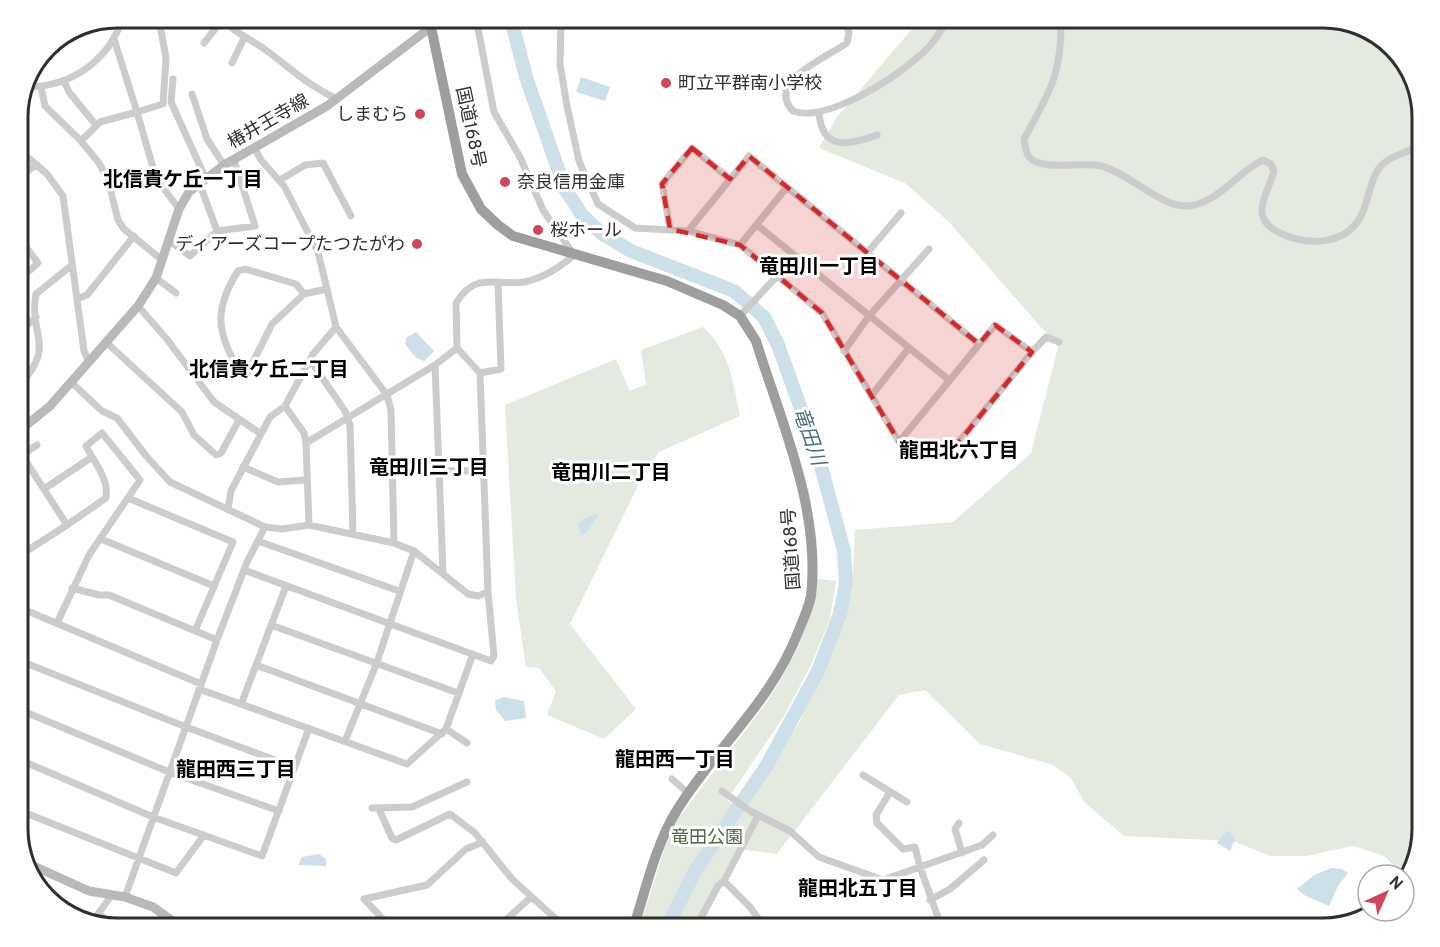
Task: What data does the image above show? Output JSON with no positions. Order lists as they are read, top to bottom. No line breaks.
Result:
{"streets":{"highway":["国道168号"],"main road":["椿井王寺線"]},"districts":["北信貴ケ丘一丁目","竜田川一丁目","北信貴ケ丘二丁目","龍田北六丁目","竜田川三丁目","竜田川二丁目","龍田西一丁目","龍田西三丁目","龍田北五丁目"],"water":["竜田川"],"parks":["竜田公園"],"places":["町立平群南小学校","しまむら","奈良信用金庫","桜ホール","ディアーズコープたつたがわ"],"north":"top right"}
